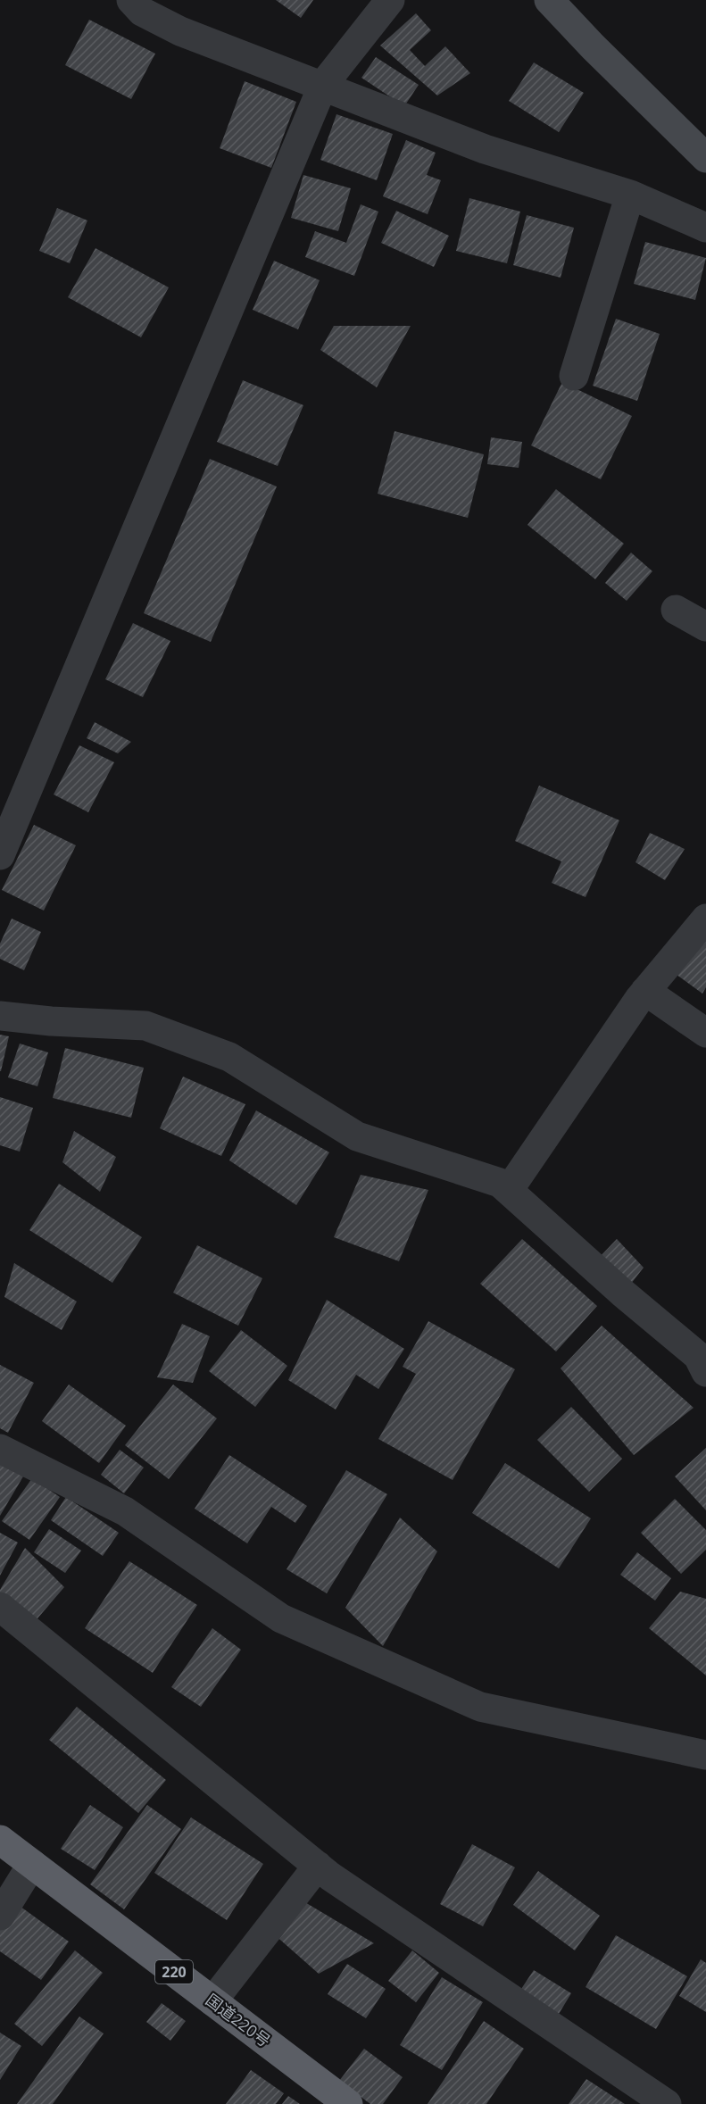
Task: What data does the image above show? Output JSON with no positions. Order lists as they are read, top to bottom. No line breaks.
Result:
{"streets":{"highway":["220","国道220号"]}}
